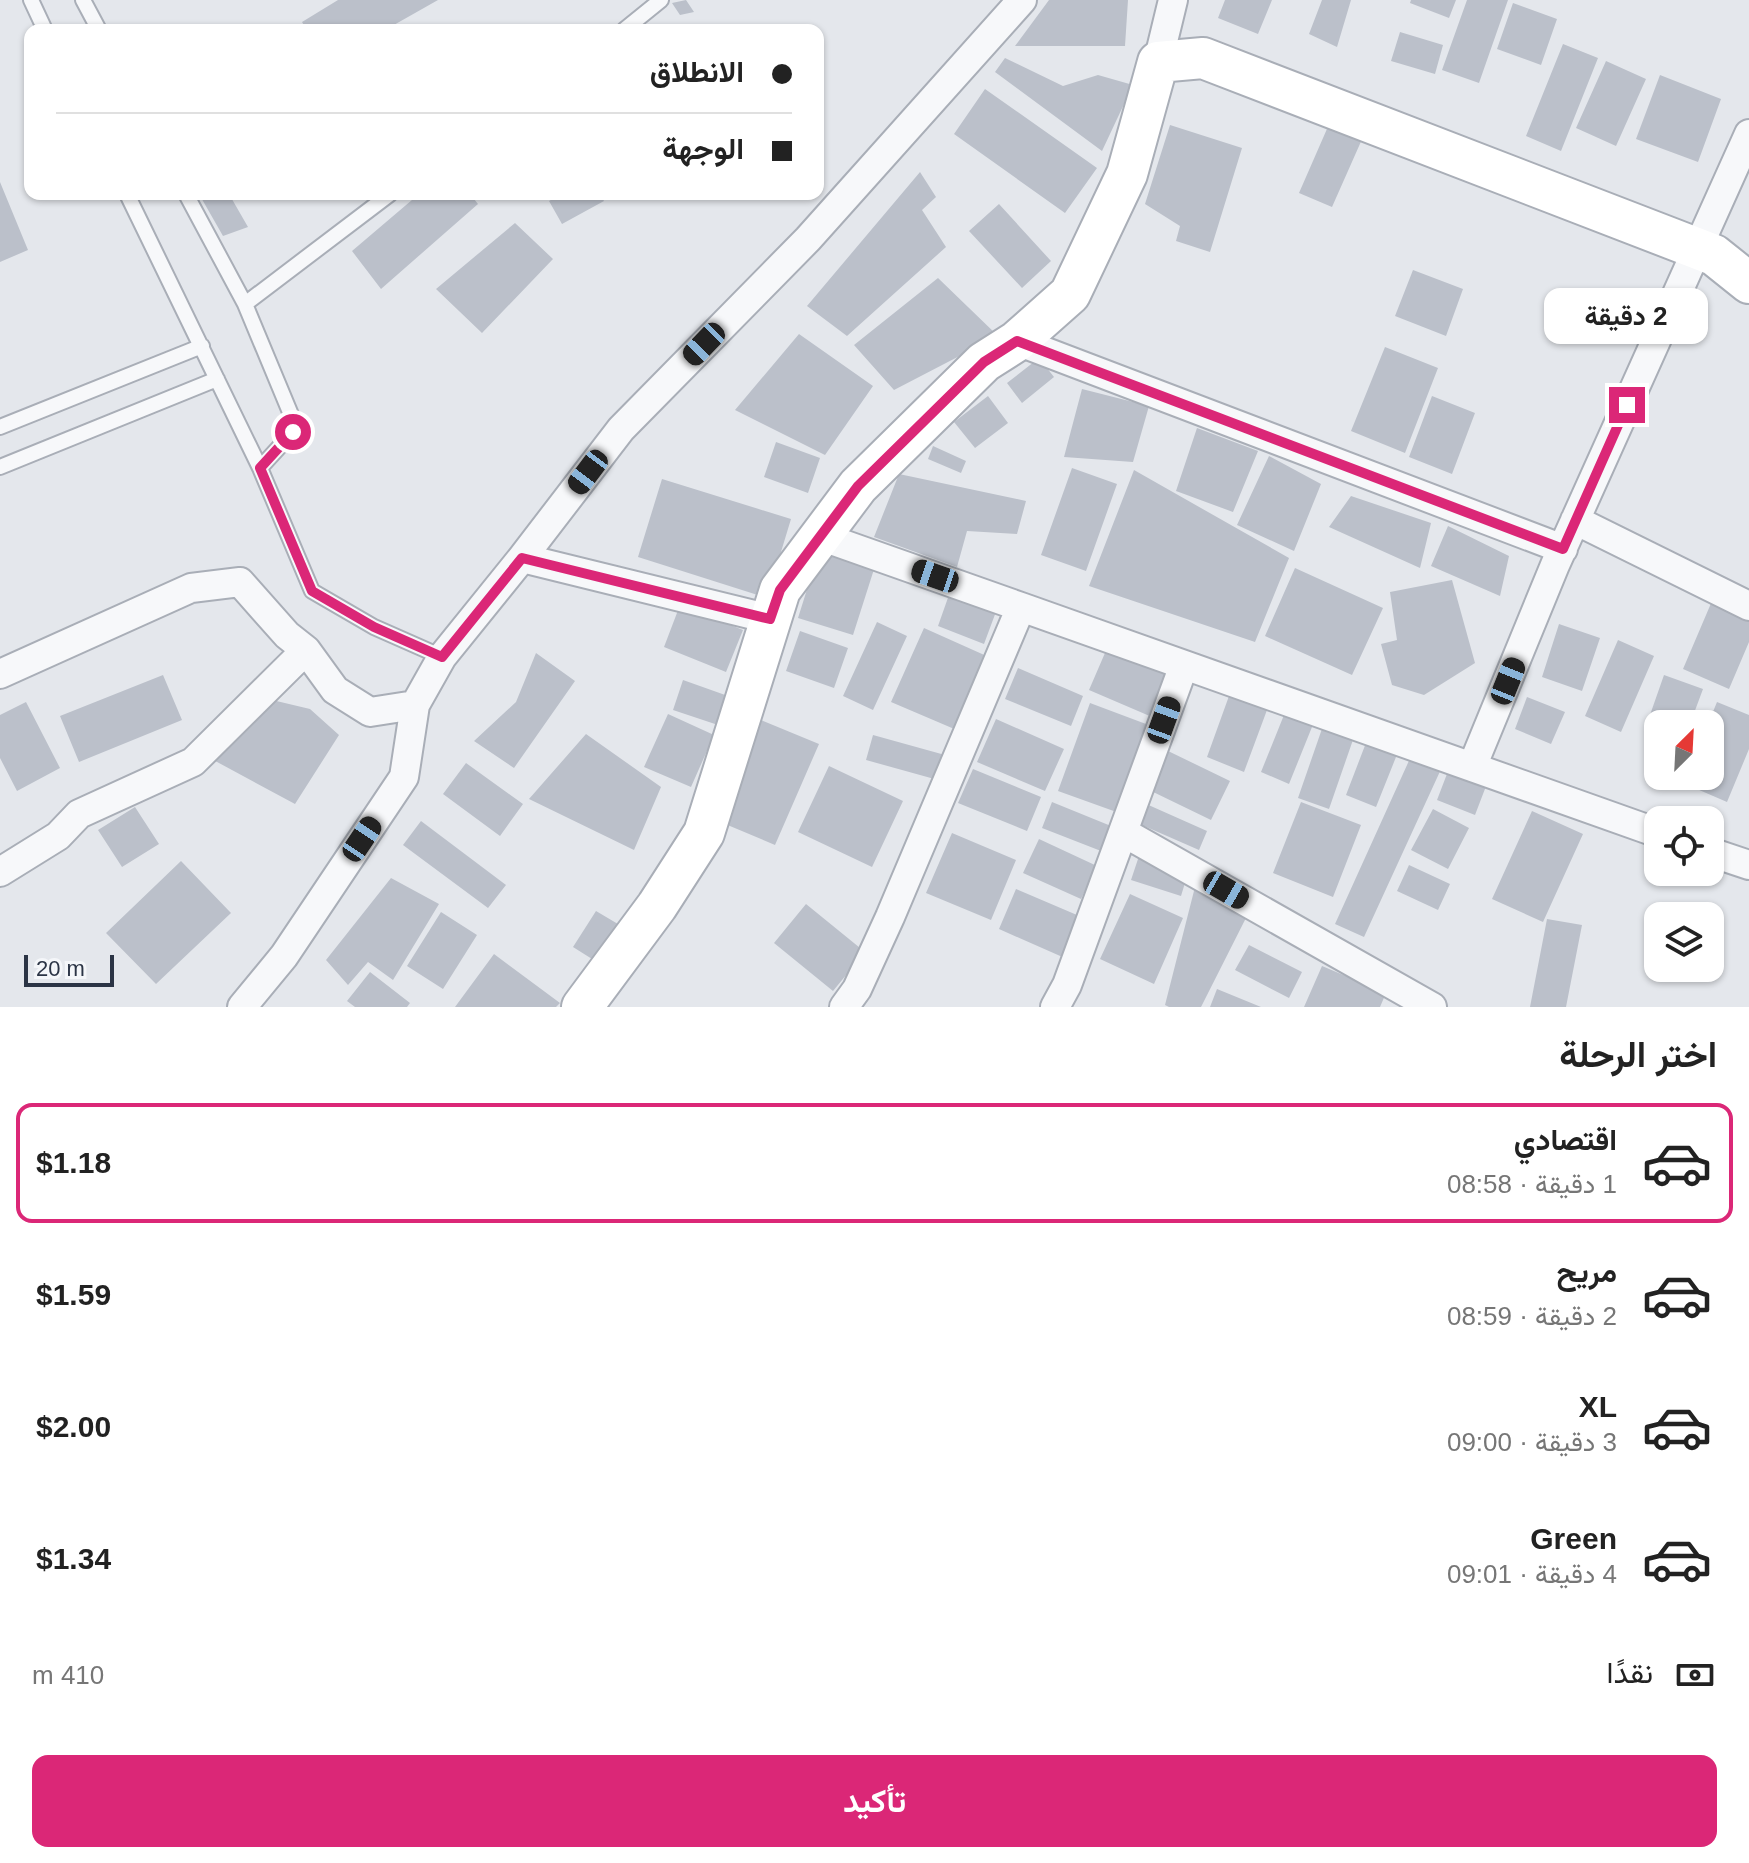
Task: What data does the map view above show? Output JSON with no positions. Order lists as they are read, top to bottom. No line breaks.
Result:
{"scale_bar":"20 m","north":"top right","page":{"banner":["الانطلاق","الوجهة"],"bubble":"2 دقيقة","scale":"20 m","heading":"اختر الرحلة","list":[{"name":"اقتصادي","note":"1 دقيقة · 08:58","value":"$1.18"},{"name":"مريح","note":"2 دقيقة · 08:59","value":"$1.59"},{"name":"XL","note":"3 دقيقة · 09:00","value":"$2.00"},{"name":"Green","note":"4 دقيقة · 09:01","value":"$1.34"}],"pay":["نقدًا","410 m"],"buttons":"تأكيد"}}
